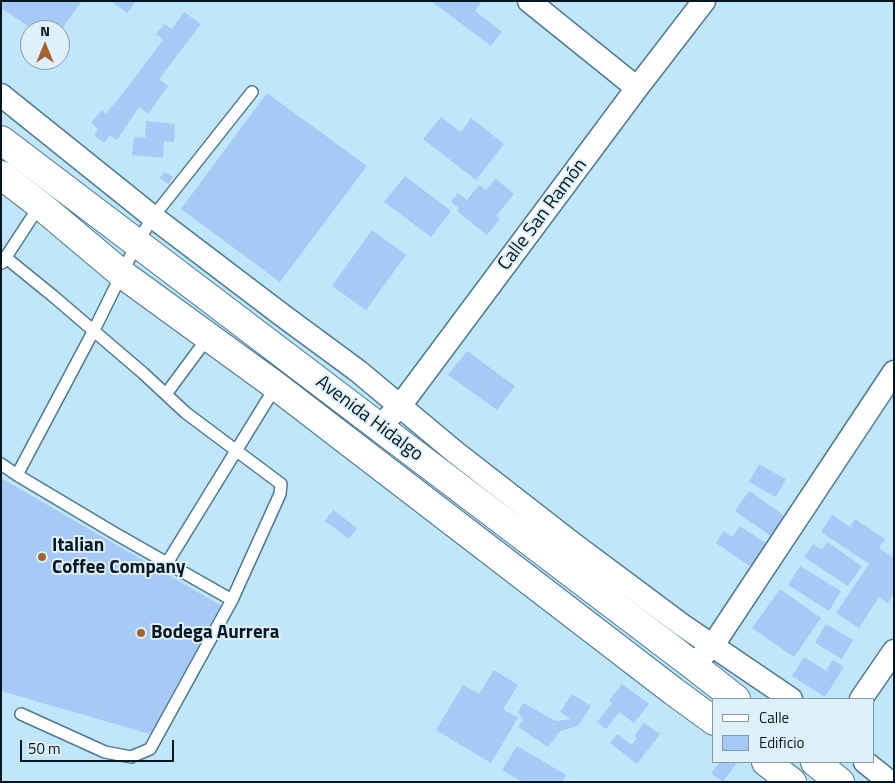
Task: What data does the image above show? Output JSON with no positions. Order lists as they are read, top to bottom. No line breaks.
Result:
{"streets":{"main road":["Avenida Hidalgo"],"street":["Calle San Ramón"]},"crossings":[["Calle San Ramón","Avenida Hidalgo"]],"places":["Italian Coffee Company","Bodega Aurrera"],"legend":["Calle","Edificio"],"scale_bar":"50 m","north":"top"}
